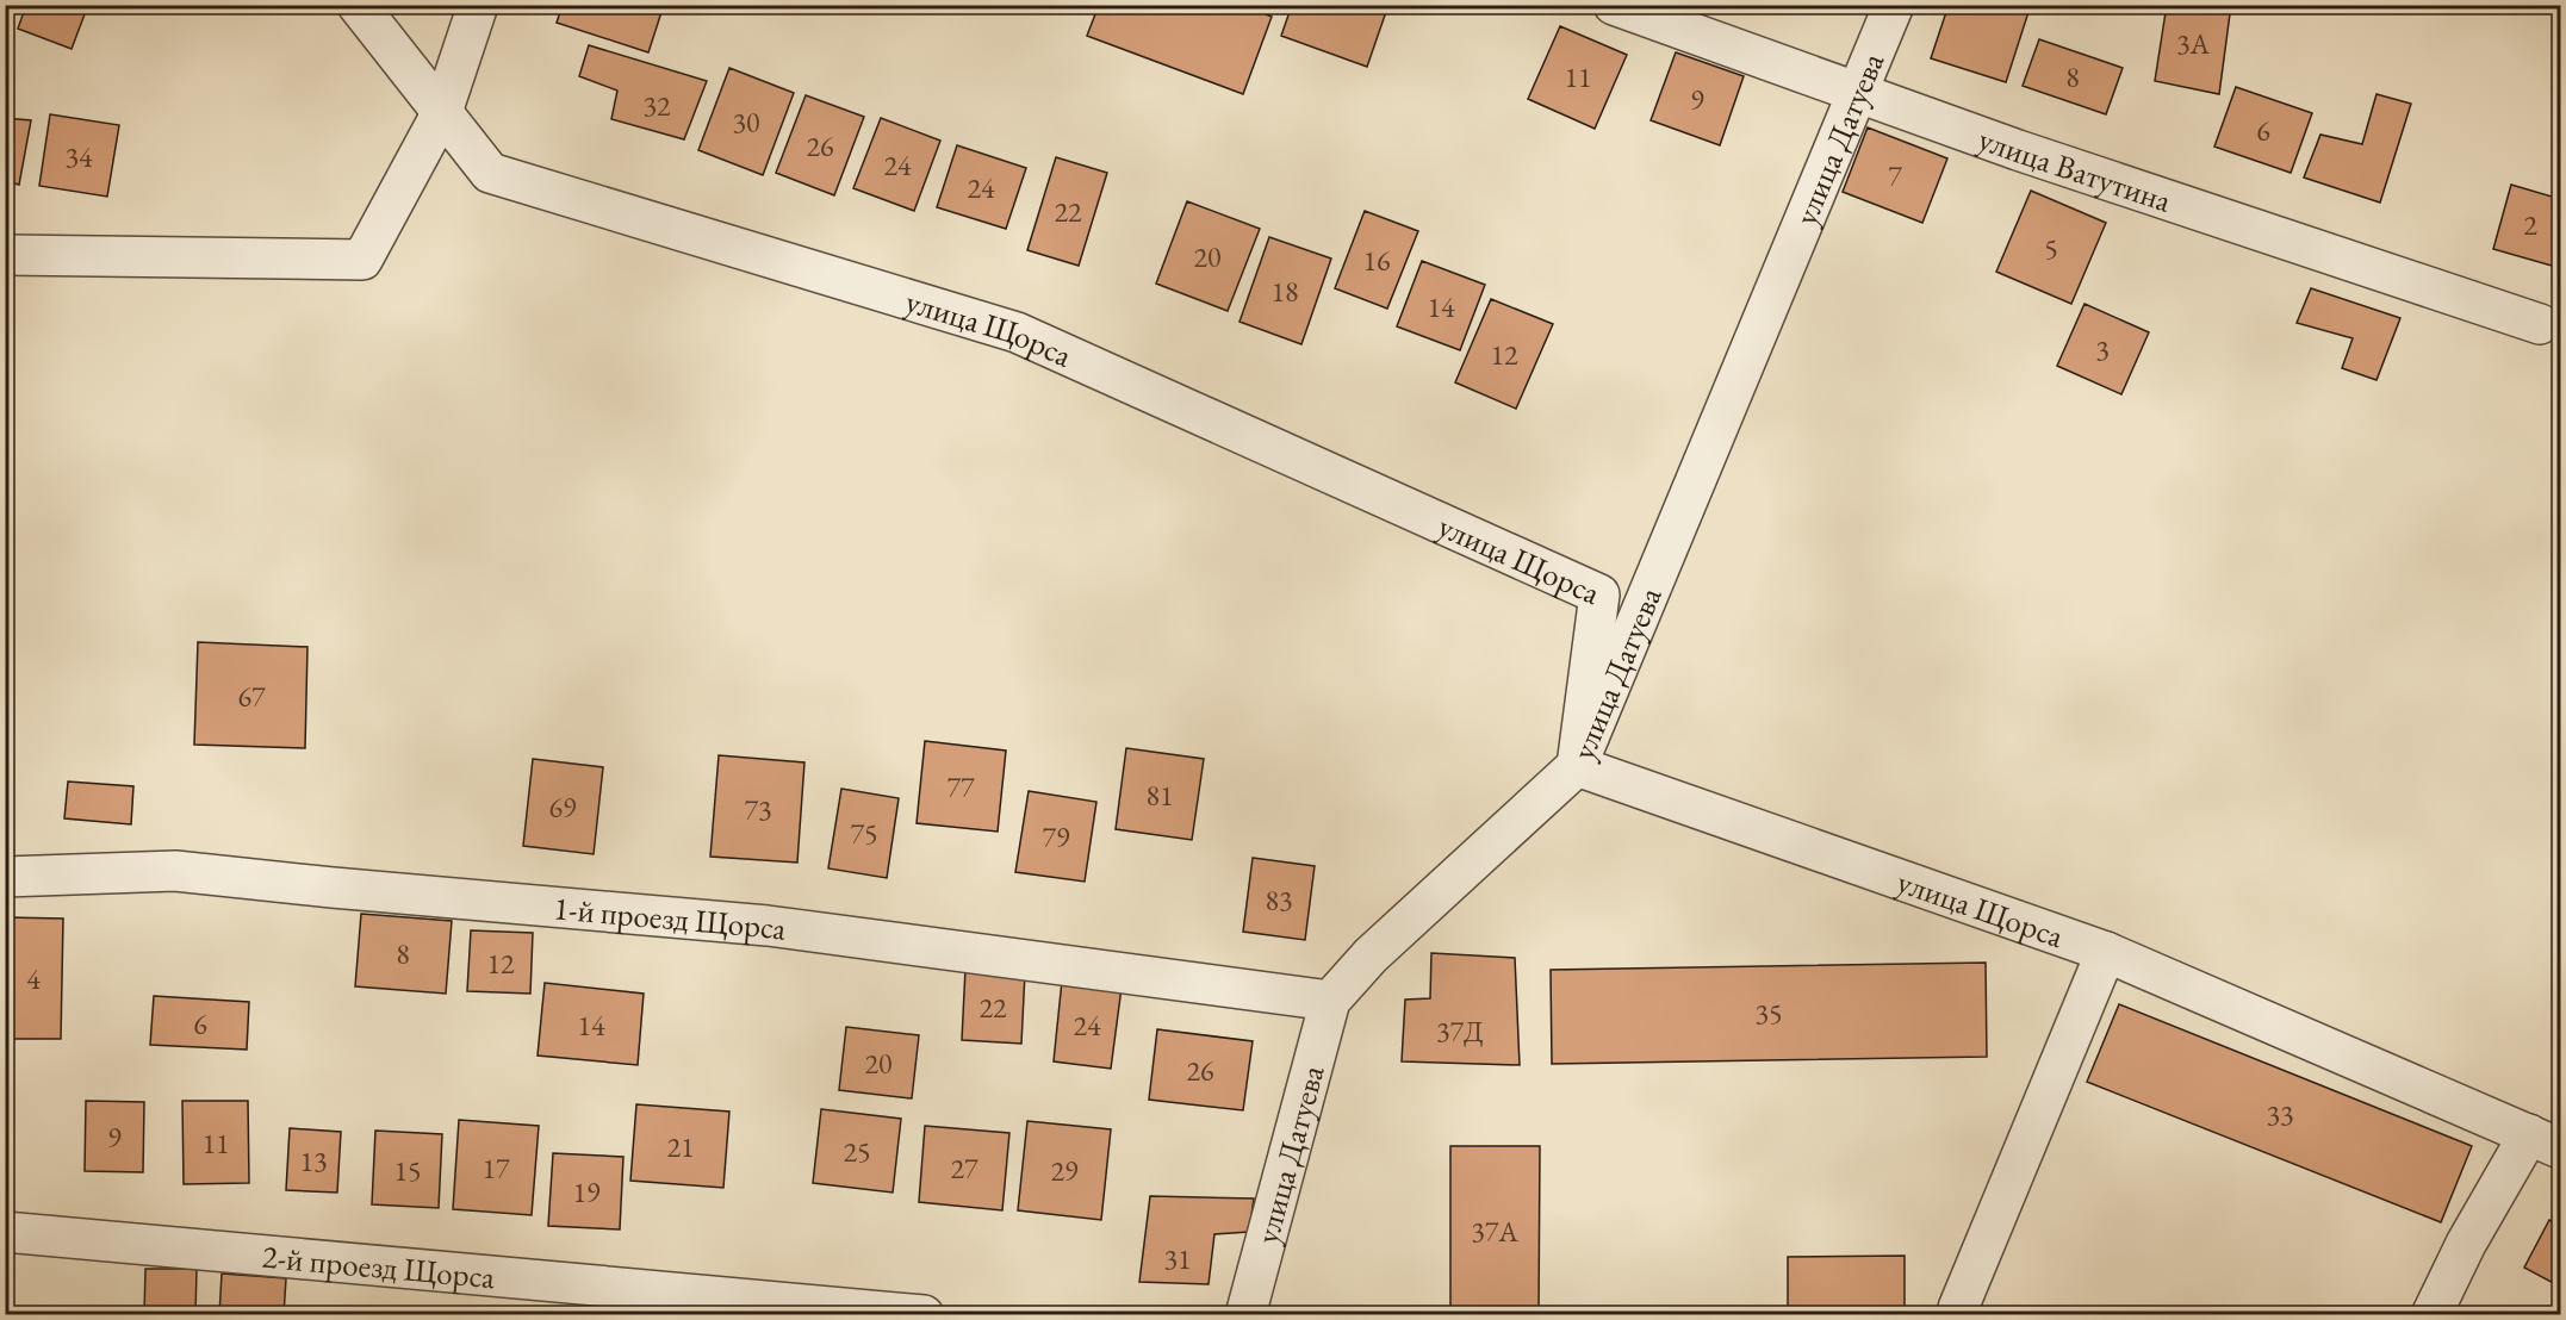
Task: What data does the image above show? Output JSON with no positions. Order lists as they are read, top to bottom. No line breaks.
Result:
{"streets":{"street":["улица Датуева","улица Ватутина","улица Щорса","1-й проезд Щорса","2-й проезд Щорса"]},"crossings":[["улица Датуева","улица Ватутина"],["улица Датуева","улица Щорса"],["улица Датуева","1-й проезд Щорса"]],"house_numbers":["3А","11","8","9","32","30","6","26","34","24","7","24","22","2","5","20","16","18","14","3","12","67","77","81","69","73","75","79","83","8","12","4","22","35","6","14","24","37Д","20","26","33","9","11","21","25","13","17","27","15","29","19","37А","31"]}
